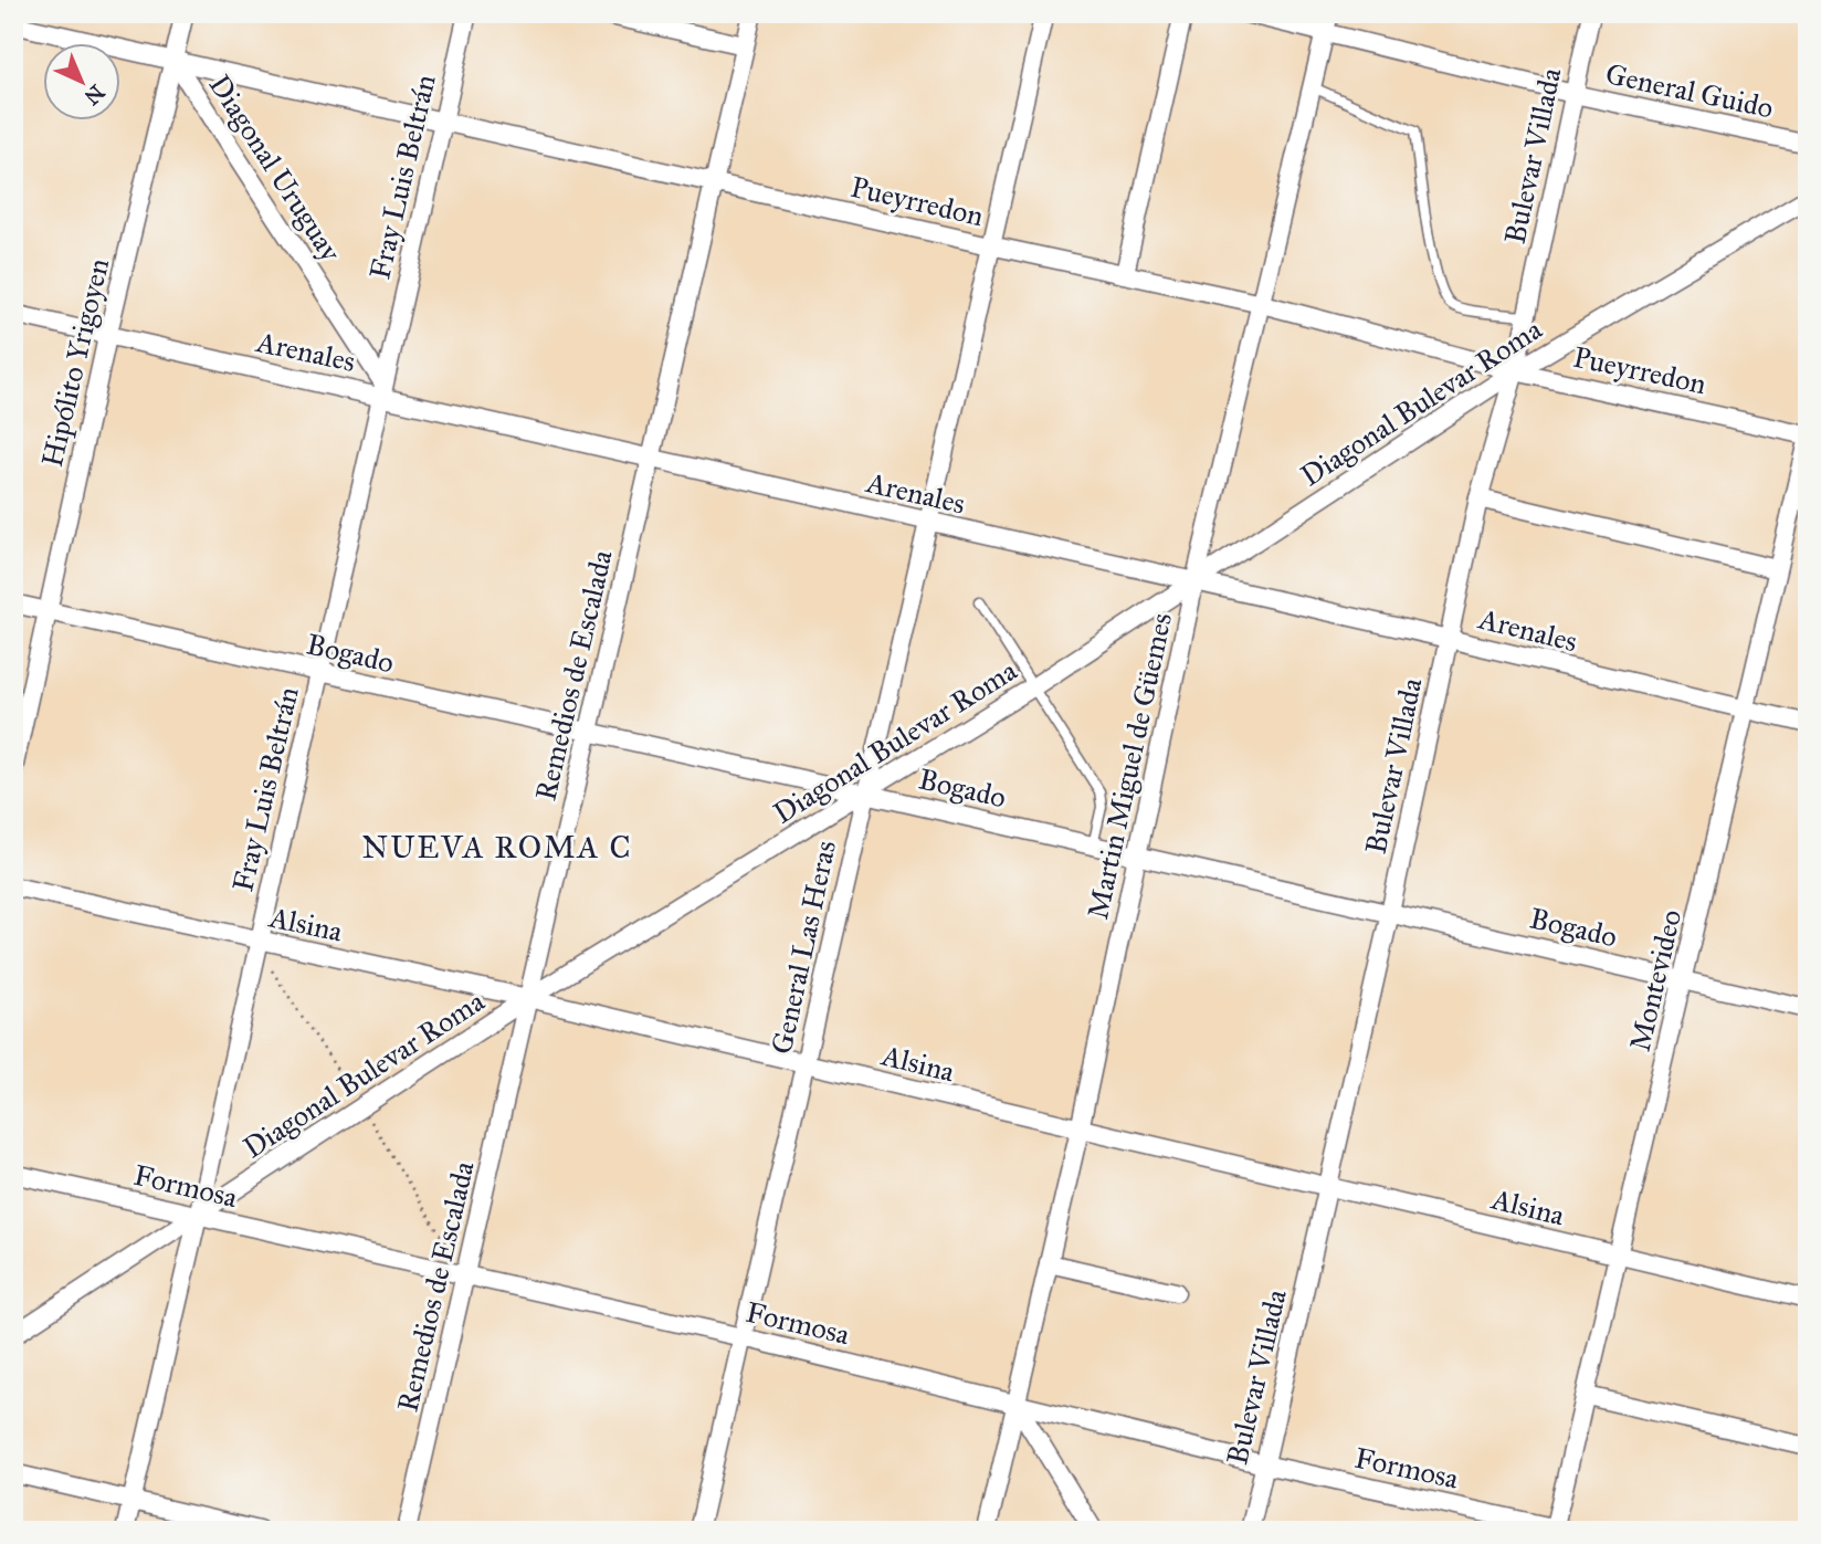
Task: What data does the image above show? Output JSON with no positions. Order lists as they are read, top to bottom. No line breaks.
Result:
{"streets":{"street":["General Guido","Bulevar Villada","Diagonal Uruguay","Fray Luis Beltrán","Pueyrredon","Arenales","Hipólito Yrigoyen","Diagonal Bulevar Roma","Bogado","Remedios de Escalada","Martin Miguel de Güemes","Alsina","General Las Heras","Montevideo","Formosa"]},"crossings":[["General Guido","Bulevar Villada"],["General Guido","Martin Miguel de Güemes"],["Bulevar Villada","Pueyrredon"],["Bulevar Villada","Arenales"],["Bulevar Villada","Diagonal Bulevar Roma"],["Bulevar Villada","Bogado"],["Bulevar Villada","Alsina"],["Bulevar Villada","Formosa"],["Diagonal Uruguay","Fray Luis Beltrán"],["Diagonal Uruguay","Pueyrredon"],["Diagonal Uruguay","Arenales"],["Diagonal Uruguay","Hipólito Yrigoyen"],["Fray Luis Beltrán","Pueyrredon"],["Fray Luis Beltrán","Arenales"],["Fray Luis Beltrán","Diagonal Bulevar Roma"],["Fray Luis Beltrán","Bogado"],["Fray Luis Beltrán","Alsina"],["Fray Luis Beltrán","Formosa"],["Pueyrredon","Hipólito Yrigoyen"],["Pueyrredon","Diagonal Bulevar Roma"],["Pueyrredon","Remedios de Escalada"],["Pueyrredon","Martin Miguel de Güemes"],["Pueyrredon","General Las Heras"],["Arenales","Hipólito Yrigoyen"],["Arenales","Diagonal Bulevar Roma"],["Arenales","Remedios de Escalada"],["Arenales","Martin Miguel de Güemes"],["Arenales","General Las Heras"],["Arenales","Montevideo"],["Hipólito Yrigoyen","Bogado"],["Diagonal Bulevar Roma","Bogado"],["Diagonal Bulevar Roma","Remedios de Escalada"],["Diagonal Bulevar Roma","Martin Miguel de Güemes"],["Diagonal Bulevar Roma","Alsina"],["Diagonal Bulevar Roma","General Las Heras"],["Diagonal Bulevar Roma","Formosa"],["Bogado","Remedios de Escalada"],["Bogado","Martin Miguel de Güemes"],["Bogado","General Las Heras"],["Bogado","Montevideo"],["Remedios de Escalada","Alsina"],["Remedios de Escalada","Formosa"],["Martin Miguel de Güemes","Alsina"],["Martin Miguel de Güemes","Formosa"],["Alsina","General Las Heras"],["Alsina","Montevideo"],["General Las Heras","Formosa"],["Montevideo","Formosa"]],"districts":["NUEVA ROMA C"],"north":"bottom right"}
